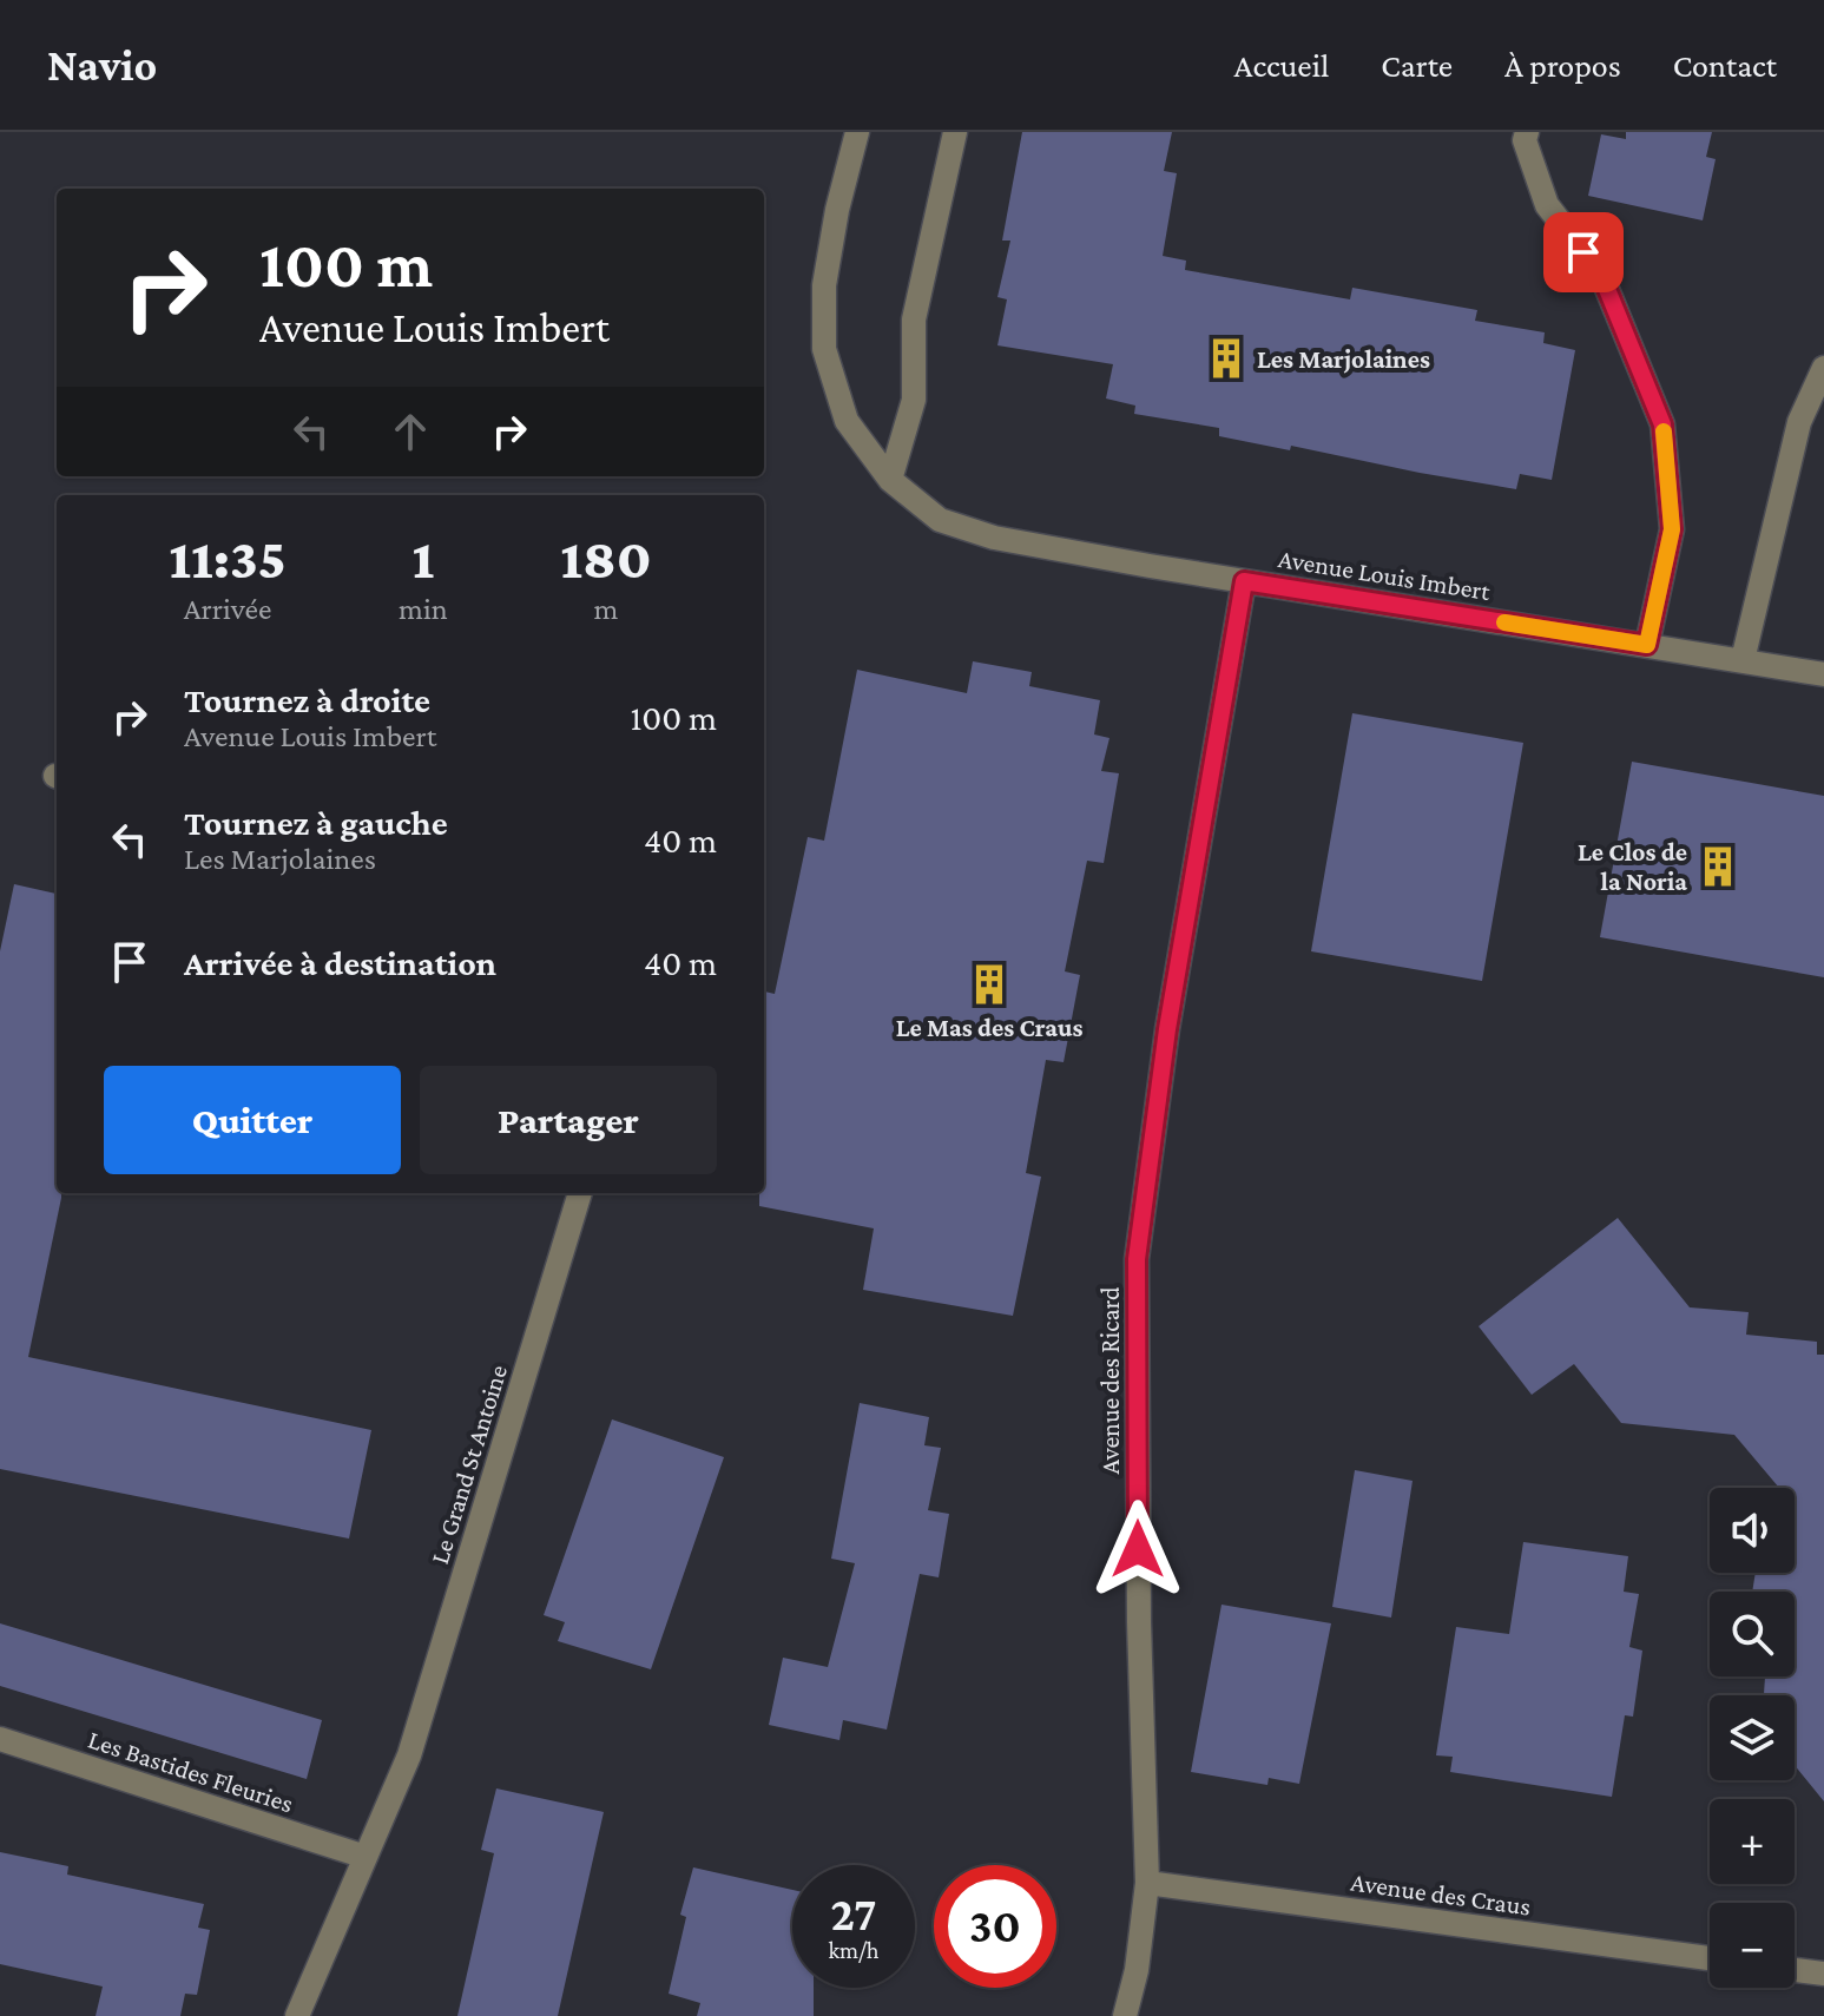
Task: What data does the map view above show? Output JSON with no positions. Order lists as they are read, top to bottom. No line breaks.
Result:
{"streets":{"street":["Avenue Louis Imbert","Avenue des Ricard","Le Grand St Antoine","Les Bastides Fleuries","Avenue des Craus"]},"crossings":[["Avenue Louis Imbert","Avenue des Ricard"],["Avenue des Ricard","Avenue des Craus"],["Le Grand St Antoine","Les Bastides Fleuries"]],"places":{"building":["Les Marjolaines","Le Clos de la Noria","Le Mas des Craus"]},"page":{"header":"Navio","nav":["Accueil","Carte","À propos","Contact"],"turn":["100 m","Avenue Louis Imbert"],"eta":["11:35","Arrivée","1","min","180","m"],"list":[{"name":"Tournez à droite","note":"Avenue Louis Imbert","value":"100 m"},{"name":"Tournez à gauche","note":"Les Marjolaines","value":"40 m"},{"name":"Arrivée à destination","value":"40 m"}],"buttons":["Quitter","Partager"],"map_buttons":["+","−"],"speed":"27 km/h","limit":"30"}}
